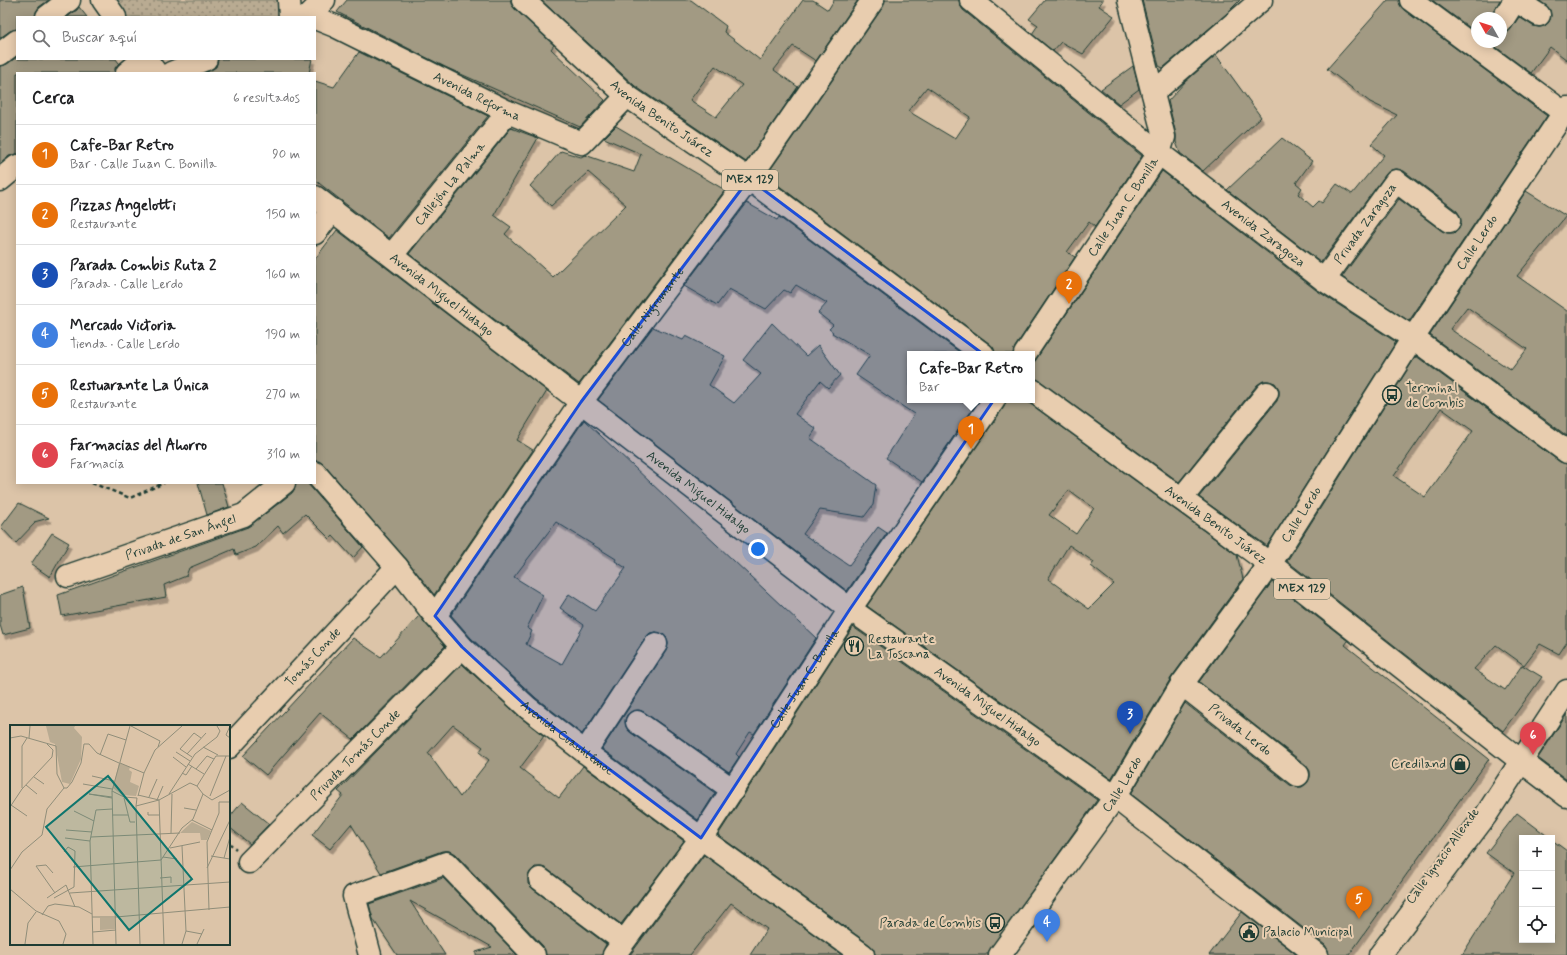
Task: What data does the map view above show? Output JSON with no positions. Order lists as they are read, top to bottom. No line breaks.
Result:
{"streets":{"street":["Avenida Reforma","Avenida Benito Juárez","MEX 129","Callejón La Palma","Calle Juan C. Bonilla","Privada Zaragoza","Avenida Zaragoza","Calle Lerdo","Avenida Miguel Hidalgo","Calle Nigromante","Privada de San Ángel","Tomás Conde","Privada Lerdo","Avenida Cuauhtémoc","Privada Tomás Conde","Calle Ignacio Allende"]},"crossings":[["Avenida Reforma","Avenida Benito Juárez"],["Avenida Reforma","Callejón La Palma"],["Avenida Benito Juárez","Calle Lerdo"],["Avenida Benito Juárez","Calle Nigromante"],["Avenida Benito Juárez","Calle Ignacio Allende"],["Callejón La Palma","Avenida Miguel Hidalgo"],["Calle Juan C. Bonilla","Avenida Zaragoza"],["Calle Juan C. Bonilla","Avenida Miguel Hidalgo"],["Calle Juan C. Bonilla","Avenida Cuauhtémoc"],["Privada Zaragoza","Avenida Zaragoza"],["Avenida Zaragoza","Calle Lerdo"],["Calle Lerdo","Avenida Miguel Hidalgo"],["Calle Lerdo","Privada Lerdo"],["Avenida Miguel Hidalgo","Calle Nigromante"],["Calle Nigromante","Avenida Cuauhtémoc"],["Tomás Conde","Avenida Cuauhtémoc"],["Avenida Cuauhtémoc","Privada Tomás Conde"]],"places":{"bus stop":["Terminal de Combis","Parada de Combis"],"restaurant":["Restaurante La Toscana"],"shop":["Crediland"],"public building":["Palacio Municipal"]},"north":"top left","page":{"search":"Buscar aquí","heading":["Cerca","6 resultados"],"list":[{"mark":"1","name":"Cafe-Bar Retro","note":"Bar · Calle Juan C. Bonilla","value":"90 m"},{"mark":"2","name":"Pizzas Angelotti","note":"Restaurante","value":"150 m"},{"mark":"3","name":"Parada Combis Ruta 2","note":"Parada · Calle Lerdo","value":"160 m"},{"mark":"4","name":"Mercado Victoria","note":"Tienda · Calle Lerdo","value":"190 m"},{"mark":"5","name":"Restuarante La Única","note":"Restaurante","value":"270 m"},{"mark":"6","name":"Farmacias del Ahorro","note":"Farmacia","value":"310 m"}],"pins":["2","1","3","6","5","4"],"popup":["Cafe-Bar Retro","Bar"],"map_buttons":["+","−"]}}
